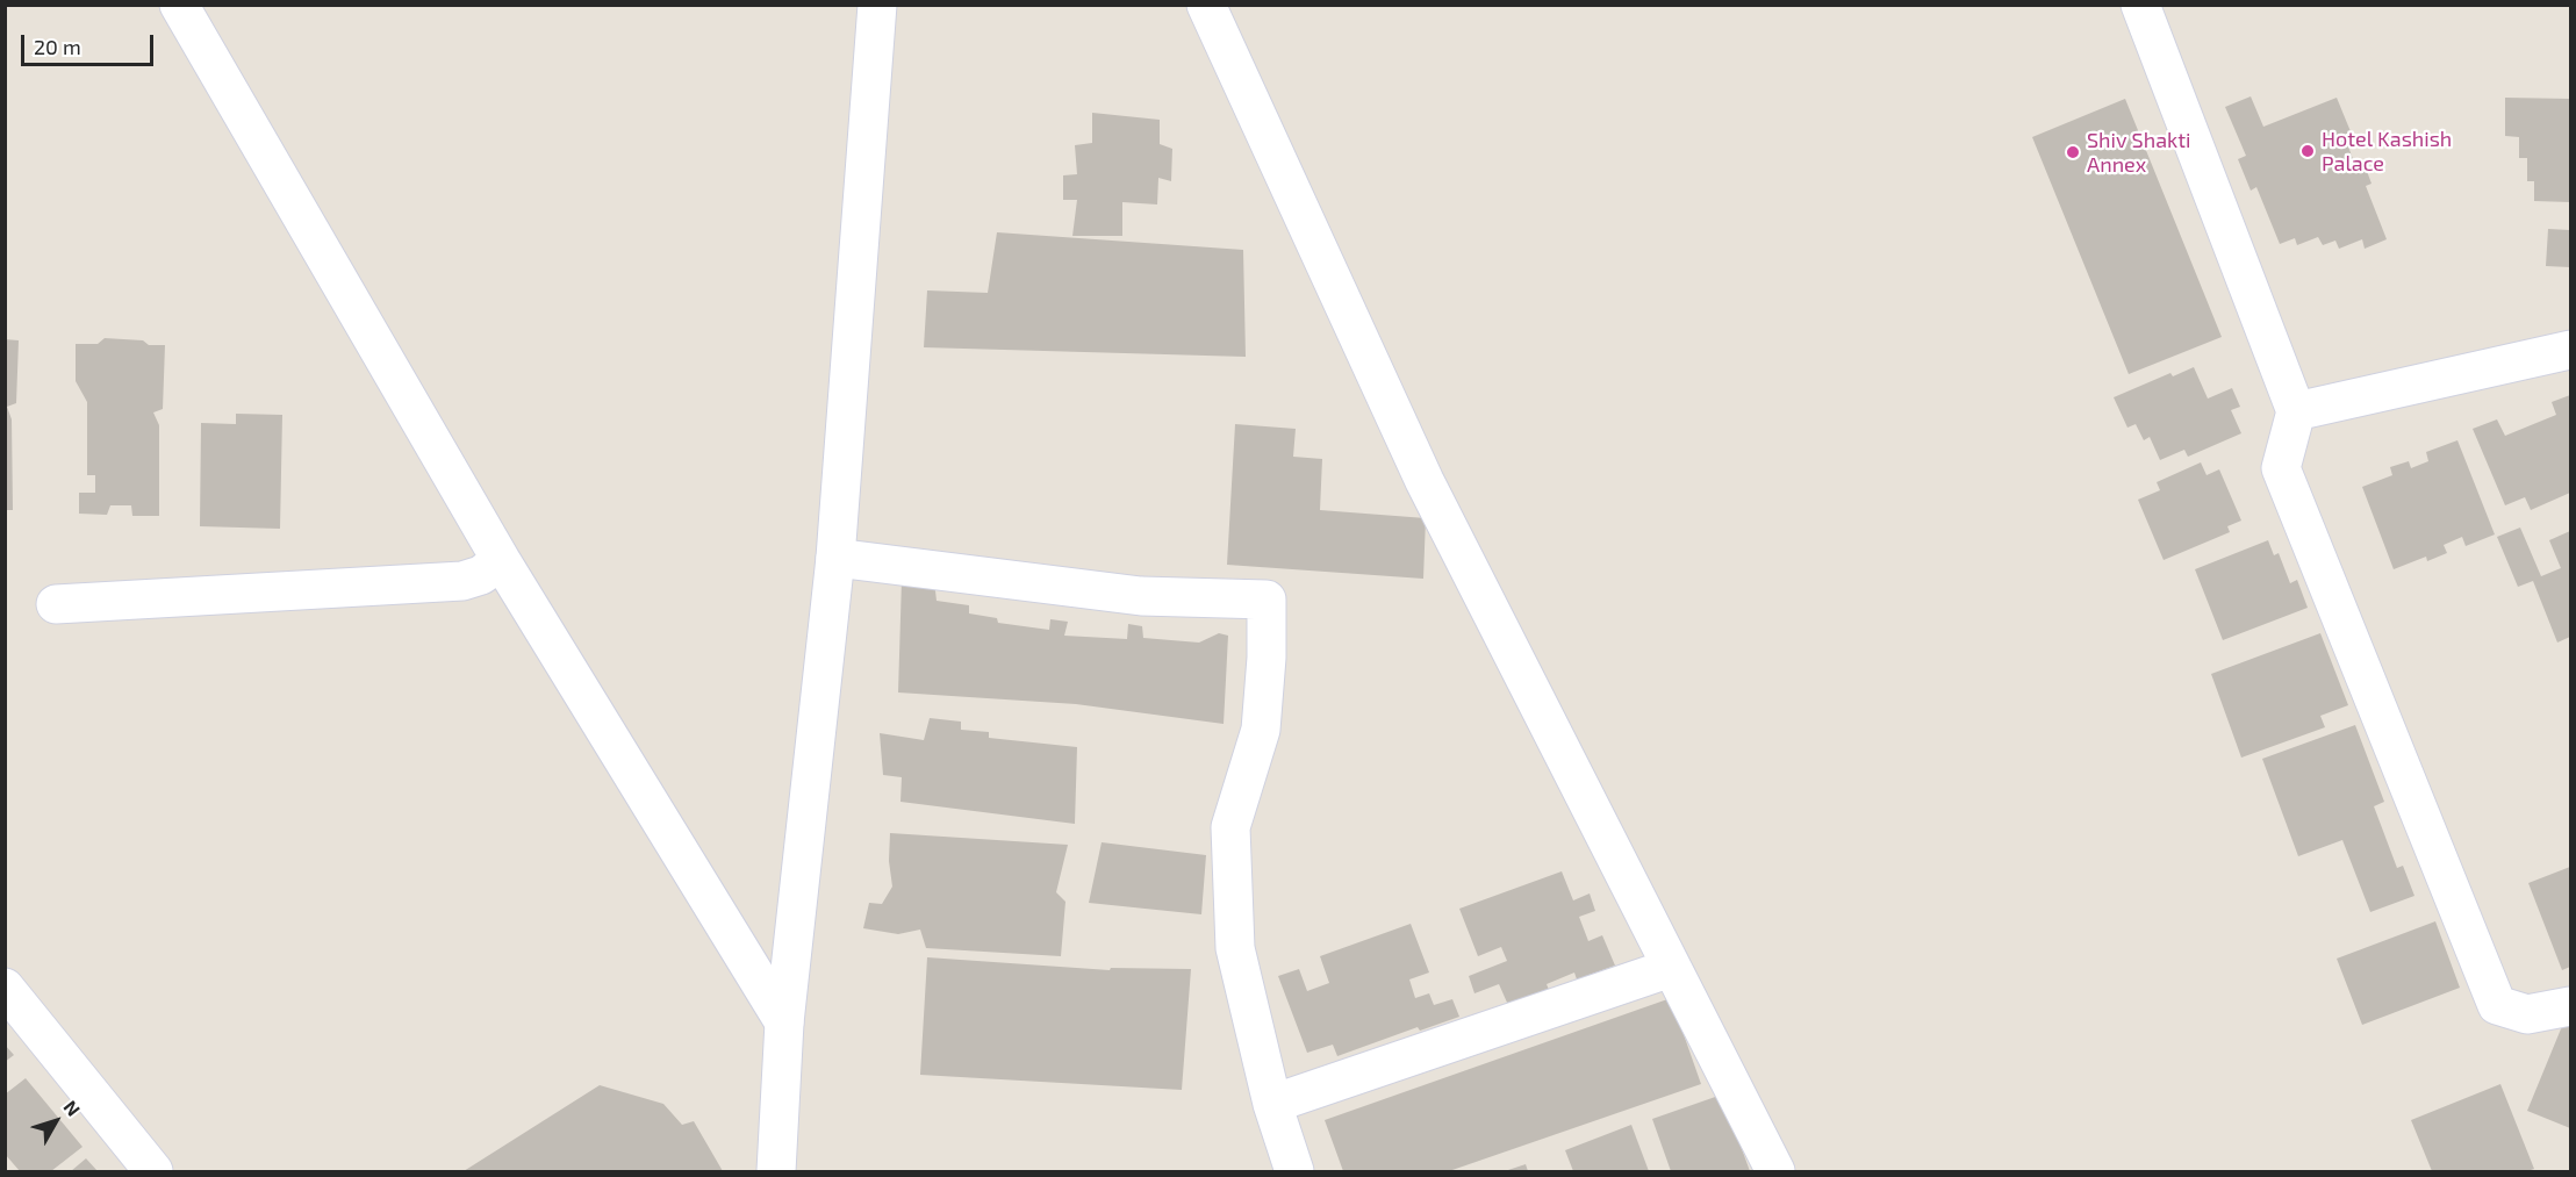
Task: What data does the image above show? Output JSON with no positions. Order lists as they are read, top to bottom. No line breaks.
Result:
{"places":["Hotel Kashish Palace","Shiv Shakti Annex"],"scale_bar":"20 m","north":"top right"}
